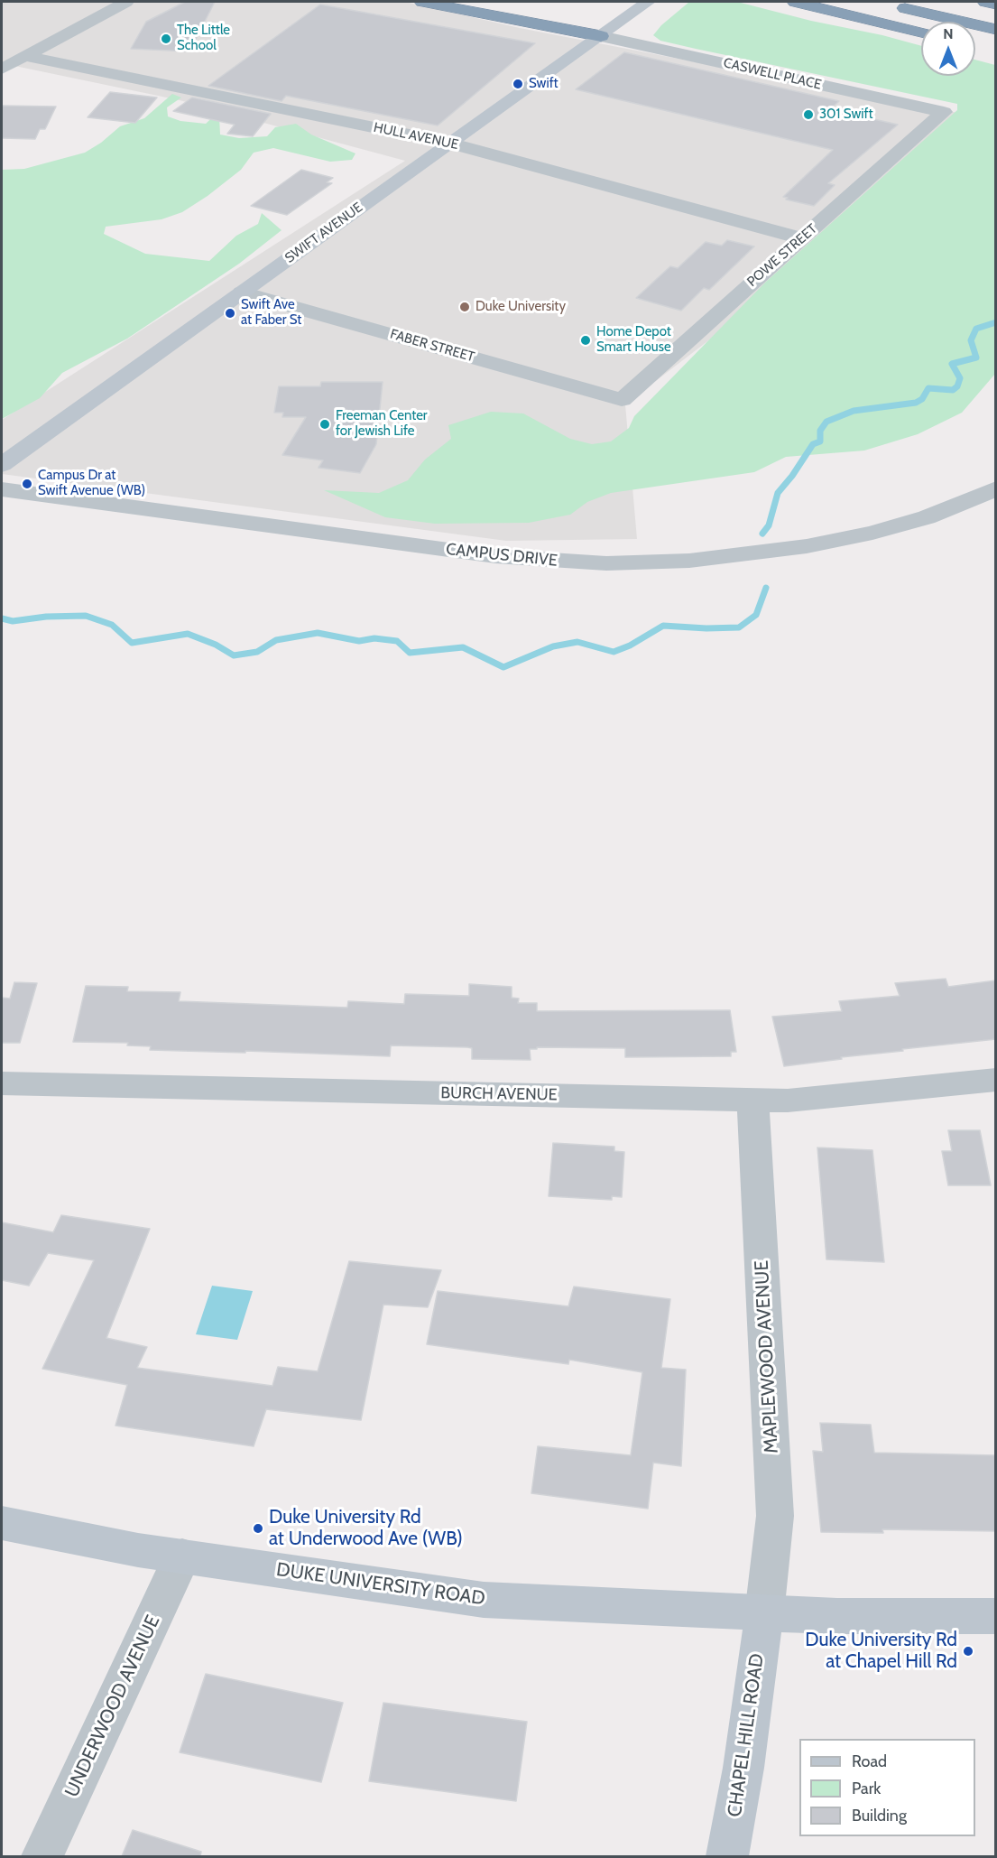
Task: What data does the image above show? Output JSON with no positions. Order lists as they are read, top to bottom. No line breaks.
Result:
{"streets":{"street":["CASWELL PLACE","HULL AVENUE","SWIFT AVENUE","POWE STREET","FABER STREET","CAMPUS DRIVE","BURCH AVENUE","MAPLEWOOD AVENUE","DUKE UNIVERSITY ROAD","UNDERWOOD AVENUE","CHAPEL HILL ROAD"]},"crossings":[["CASWELL PLACE","SWIFT AVENUE"],["CASWELL PLACE","POWE STREET"],["HULL AVENUE","SWIFT AVENUE"],["HULL AVENUE","POWE STREET"],["SWIFT AVENUE","FABER STREET"],["POWE STREET","FABER STREET"],["BURCH AVENUE","MAPLEWOOD AVENUE"],["MAPLEWOOD AVENUE","DUKE UNIVERSITY ROAD"],["MAPLEWOOD AVENUE","CHAPEL HILL ROAD"],["DUKE UNIVERSITY ROAD","UNDERWOOD AVENUE"],["DUKE UNIVERSITY ROAD","CHAPEL HILL ROAD"]],"places":["The Little School","Swift","301 Swift","Duke University","Swift Ave at Faber St","Home Depot Smart House","Freeman Center for Jewish Life","Campus Dr at Swift Avenue (WB)","Duke University Rd at Underwood Ave (WB)","Duke University Rd at Chapel Hill Rd"],"legend":["Road","Park","Building"],"north":"top"}
